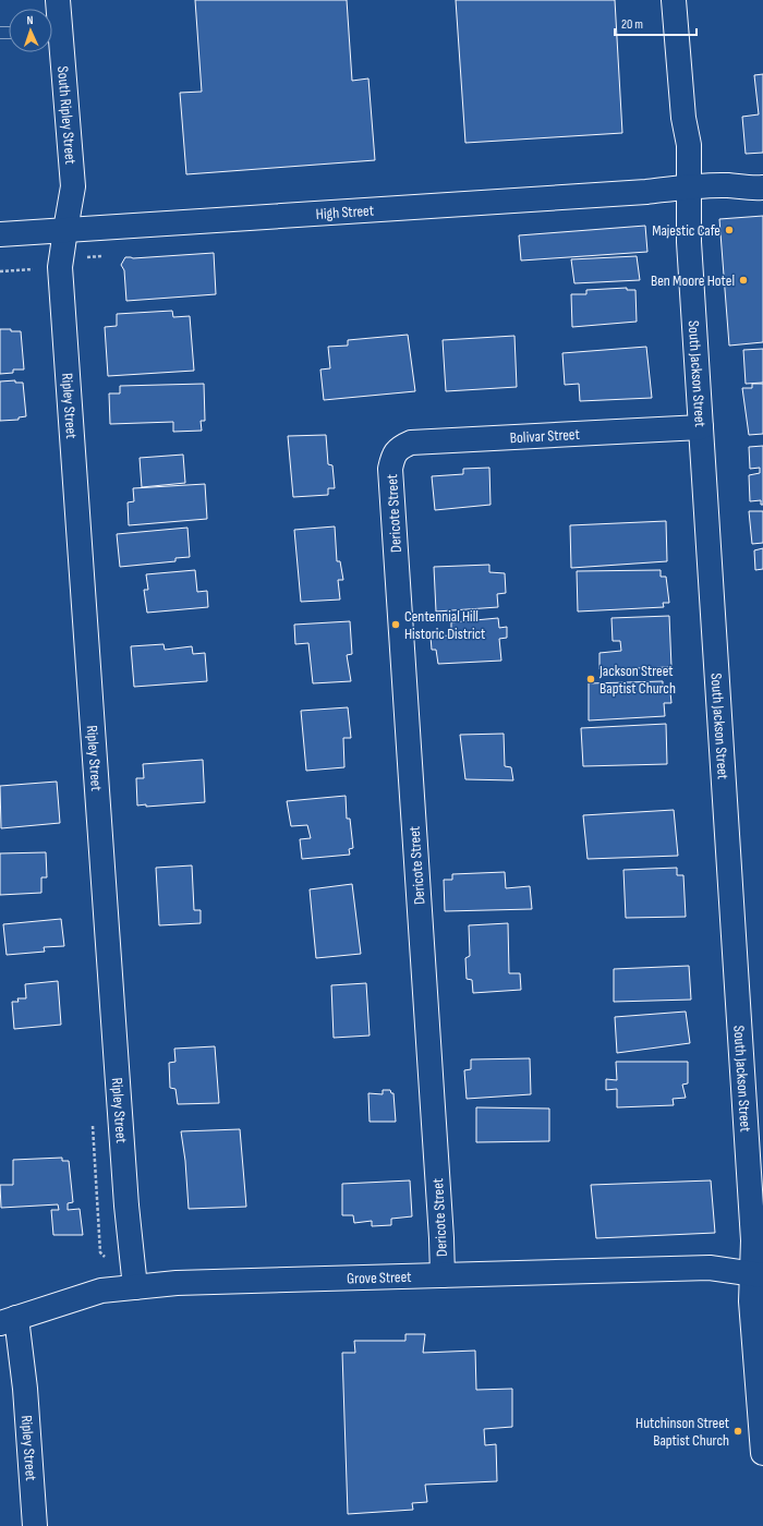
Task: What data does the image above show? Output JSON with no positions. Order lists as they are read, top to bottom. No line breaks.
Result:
{"streets":{"street":["South Ripley Street","High Street","South Jackson Street","Ripley Street","Bolivar Street","Dericote Street","Grove Street"]},"crossings":[["South Ripley Street","High Street"],["South Ripley Street","Ripley Street"],["High Street","South Jackson Street"],["High Street","Ripley Street"],["South Jackson Street","Bolivar Street"],["South Jackson Street","Grove Street"],["Ripley Street","Grove Street"],["Bolivar Street","Dericote Street"],["Dericote Street","Grove Street"]],"places":["Majestic Cafe","Ben Moore Hotel","Centennial Hill Historic District","Jackson Street Baptist Church","Hutchinson Street Baptist Church"],"scale_bar":"20 m","north":"top"}
